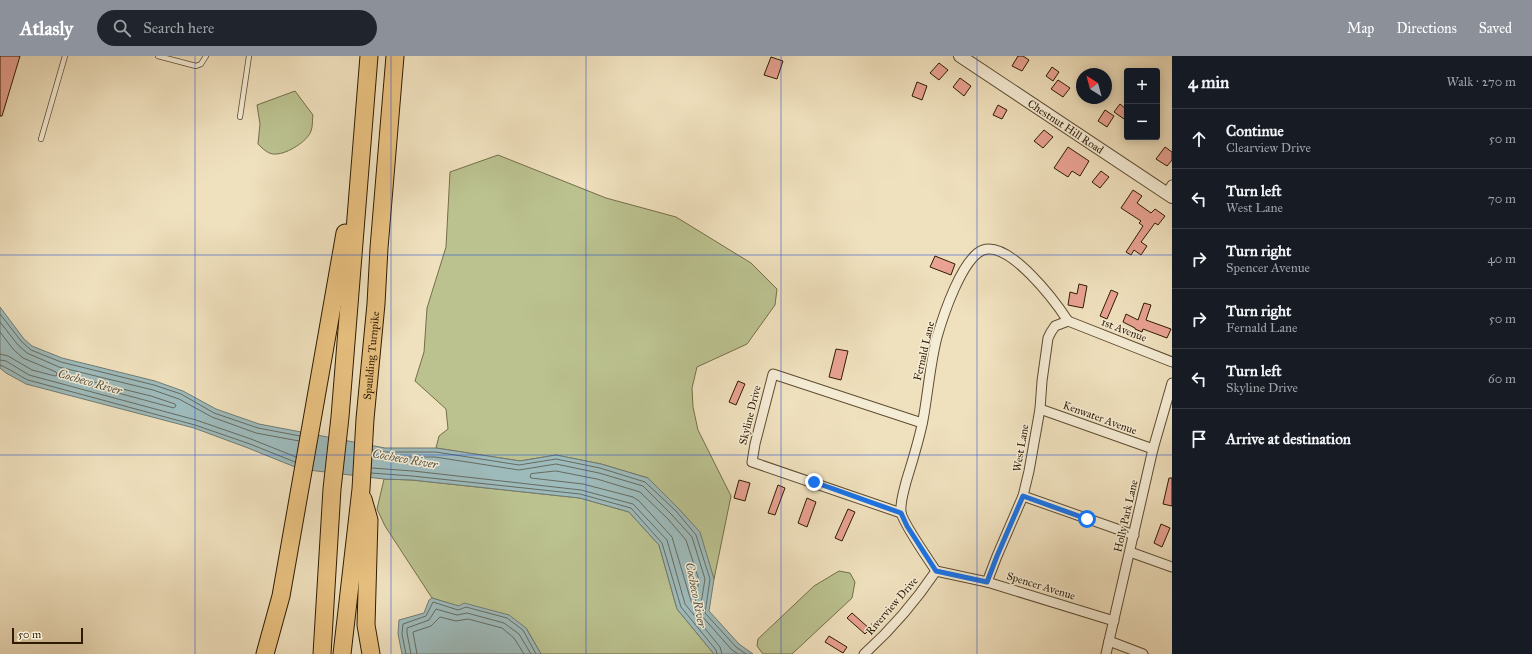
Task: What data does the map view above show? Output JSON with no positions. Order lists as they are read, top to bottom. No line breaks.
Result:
{"streets":{"highway":["Spaulding Turnpike"],"street":["Chestnut Hill Road","1st Avenue","Fernald Lane","Skyline Drive","Kenwater Avenue","West Lane","Holly Park Lane","Spencer Avenue","Riverview Drive"]},"crossings":[["1st Avenue","Fernald Lane"],["1st Avenue","West Lane"],["Fernald Lane","Skyline Drive"],["Fernald Lane","West Lane"],["Kenwater Avenue","West Lane"],["Kenwater Avenue","Holly Park Lane"],["West Lane","Spencer Avenue"],["Holly Park Lane","Spencer Avenue"],["Spencer Avenue","Riverview Drive"]],"water":["Cocheco River"],"scale_bar":"50 m","north":"top left","page":{"header":"Atlasly","search":"Search here","nav":["Map","Directions","Saved"],"heading":["4 min","Walk · 270 m"],"map_buttons":["+","−"],"list":[["Continue","Clearview Drive","50 m"],["Turn left","West Lane","70 m"],["Turn right","Spencer Avenue","40 m"],["Turn right","Fernald Lane","50 m"],["Turn left","Skyline Drive","60 m"],"Arrive at destination"],"scale":"50 m"}}
